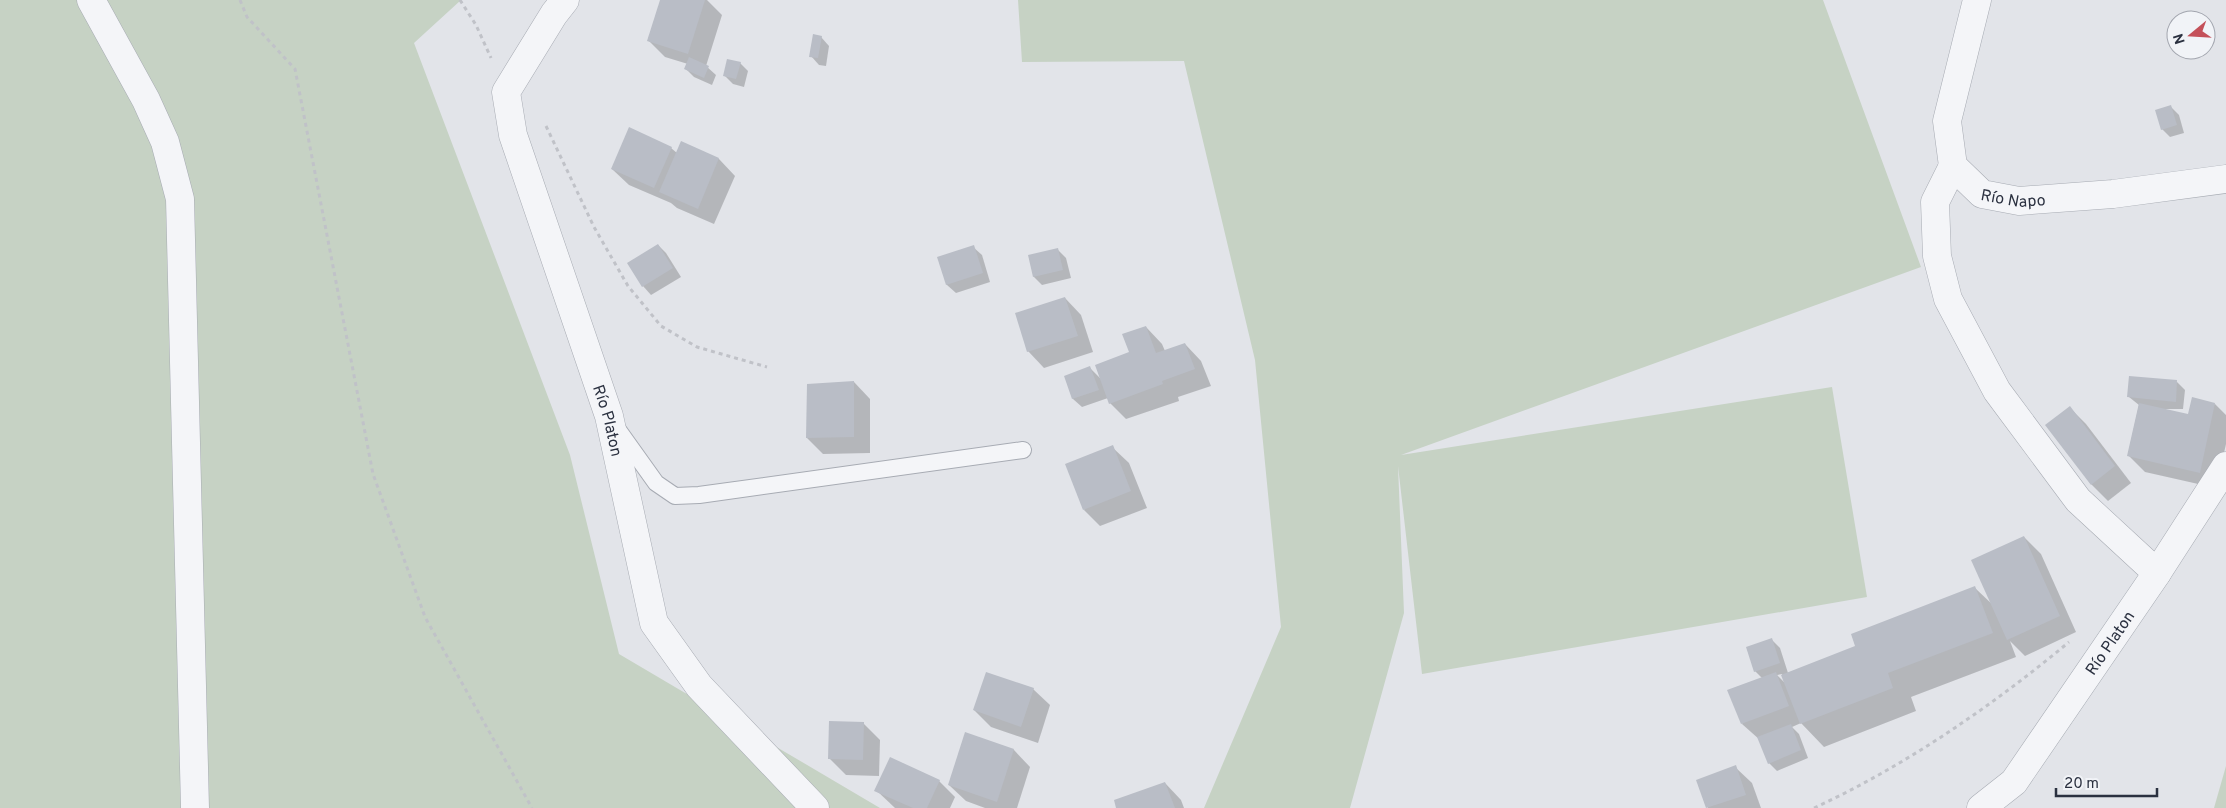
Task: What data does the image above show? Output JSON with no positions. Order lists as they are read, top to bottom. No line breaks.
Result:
{"streets":{"street":["Río Napo","Río Platon"]},"scale_bar":"20 m","north":"left"}
